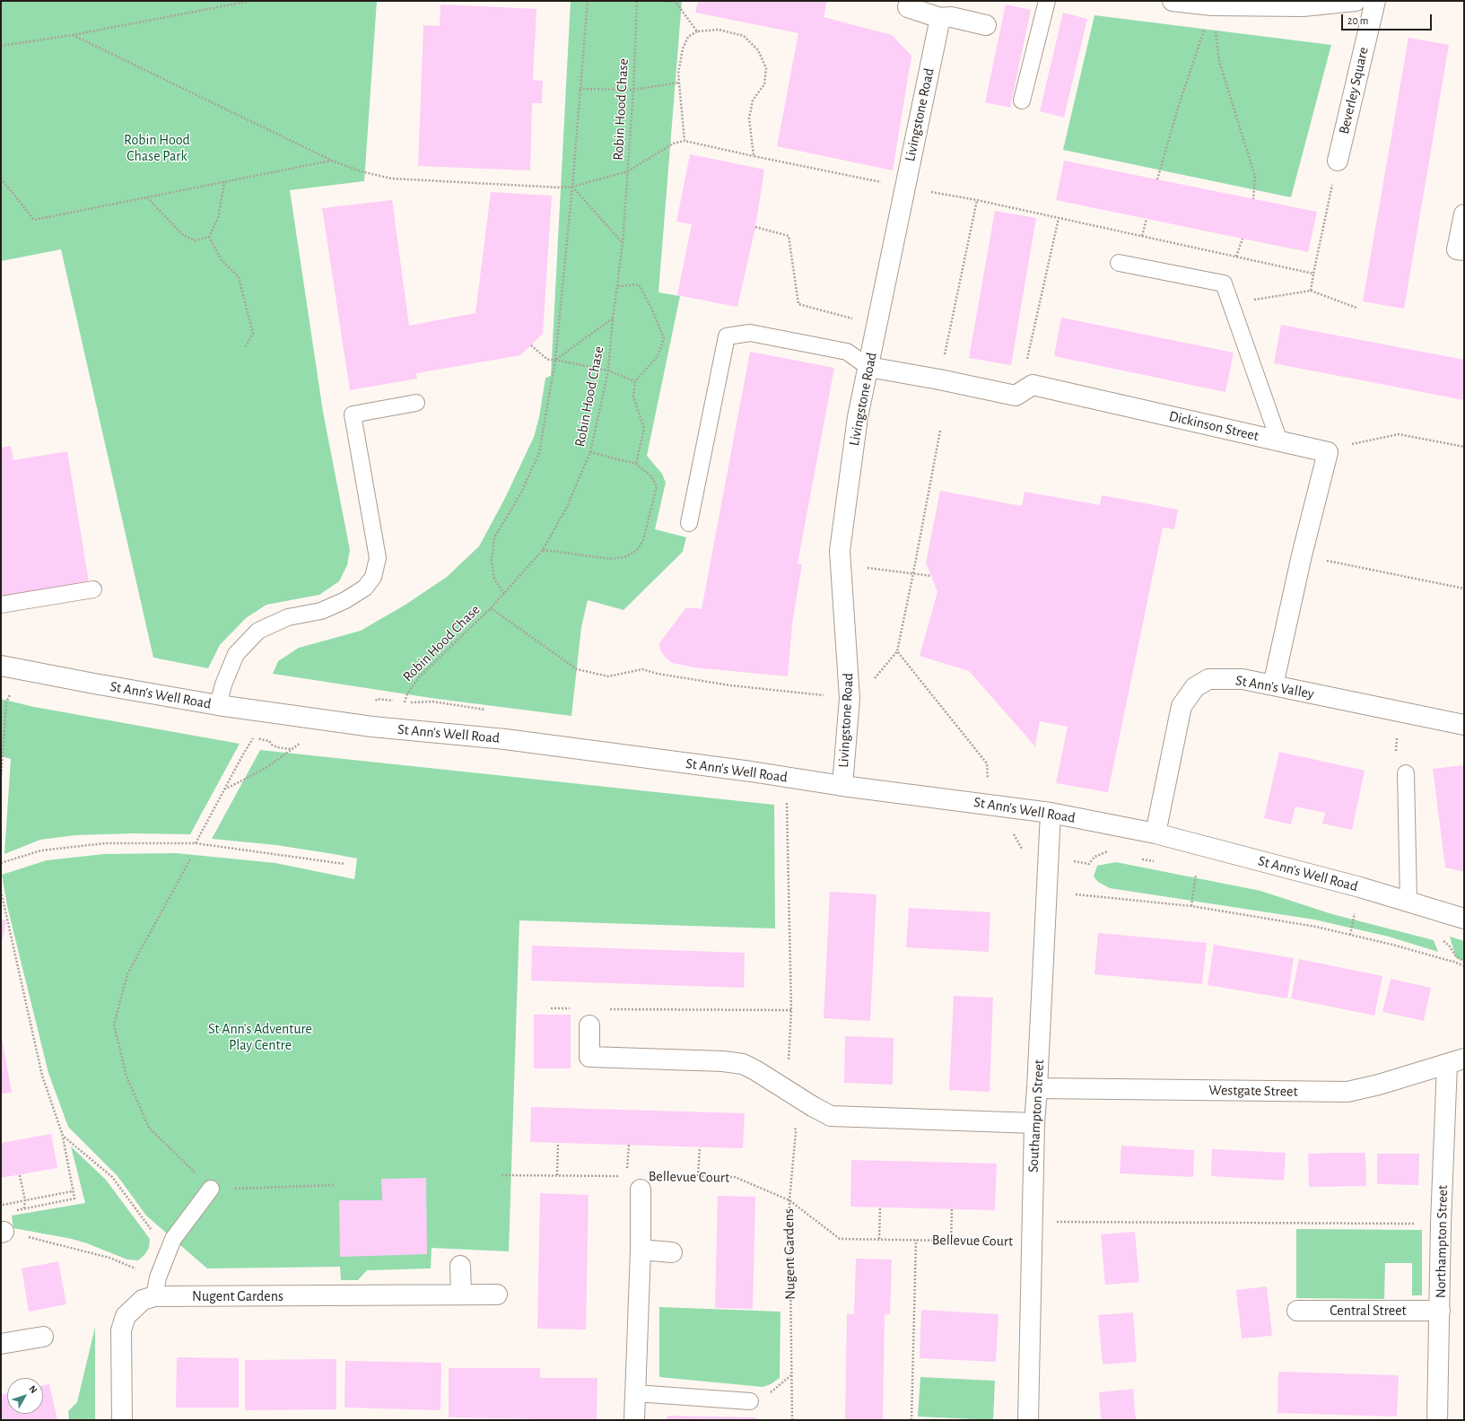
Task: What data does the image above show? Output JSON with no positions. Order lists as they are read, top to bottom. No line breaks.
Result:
{"streets":{"street":["Beverley Square","Livingstone Road","Dickinson Street","St Ann's Valley","St Ann's Well Road","Westgate Street","Southampton Street","Northampton Street","Nugent Gardens","Central Street"],"path":["Robin Hood Chase","Bellevue Court"]},"crossings":[["Livingstone Road","Dickinson Street"],["Livingstone Road","St Ann's Well Road"],["St Ann's Valley","St Ann's Well Road"],["St Ann's Well Road","Southampton Street"],["Westgate Street","Southampton Street"],["Westgate Street","Northampton Street"],["Southampton Street","Bellevue Court"],["Bellevue Court","Northampton Street"],["Bellevue Court","Nugent Gardens"],["Northampton Street","Central Street"]],"parks":["Robin Hood Chase Park","St Ann's Adventure Play Centre"],"scale_bar":"20 m","north":"top right"}
